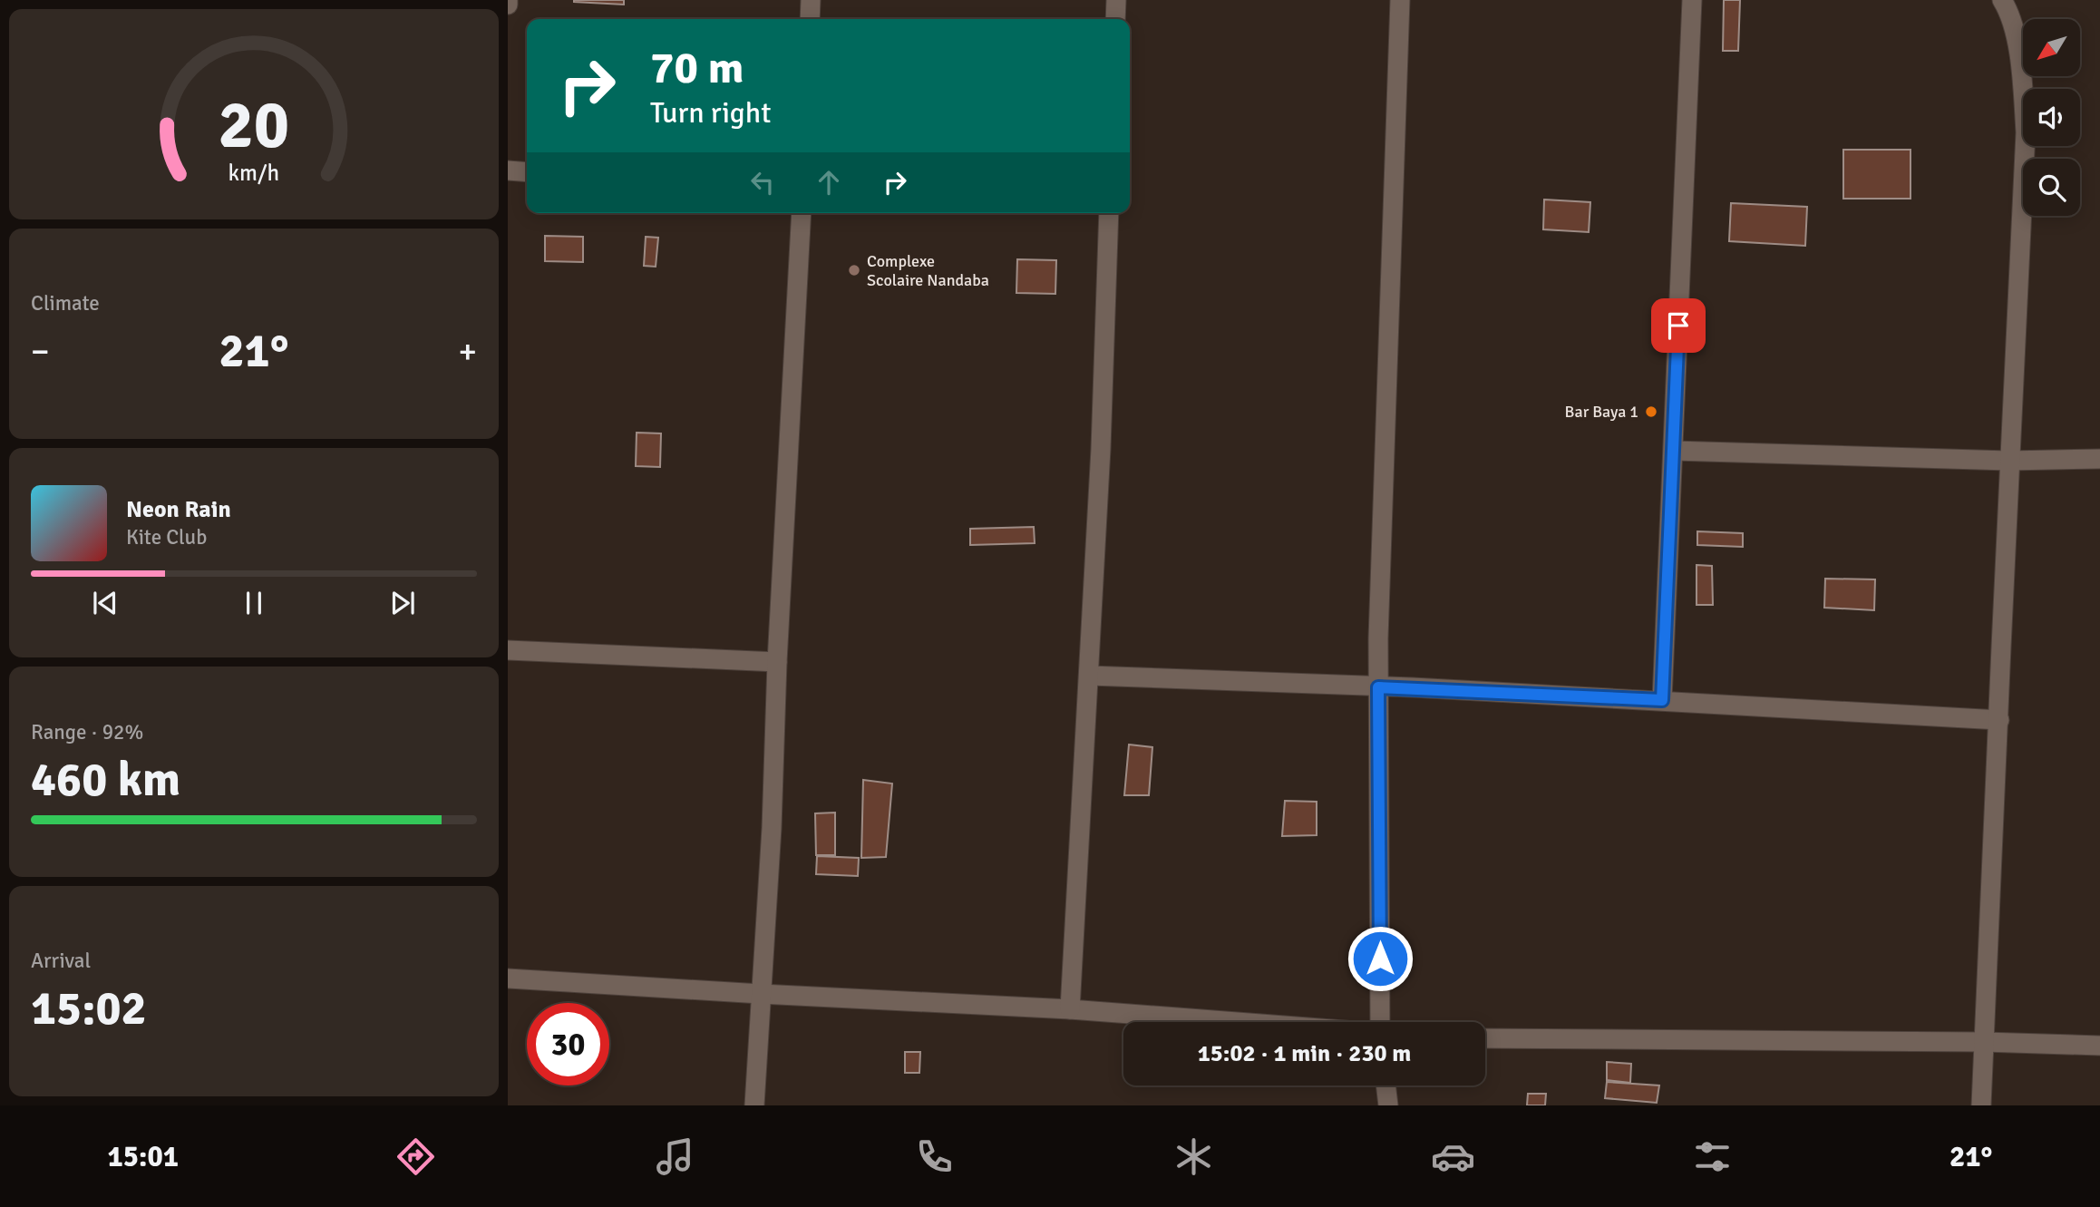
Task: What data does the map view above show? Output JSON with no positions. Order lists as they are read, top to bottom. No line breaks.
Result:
{"places":["Complexe Scolaire Nandaba","Bar Baya 1"],"north":"bottom left","page":{"turn":["70 m","Turn right"],"tile":["Climate",["Range · 92%","460 km"],["Arrival","15:02"]],"heat":["−","21°","+"],"song":["Neon Rain","Kite Club"],"limit":"30","trip":"15:02 · 1 min · 230 m","tabs":["15:01","21°"],"gauge":["20","km/h"]}}
